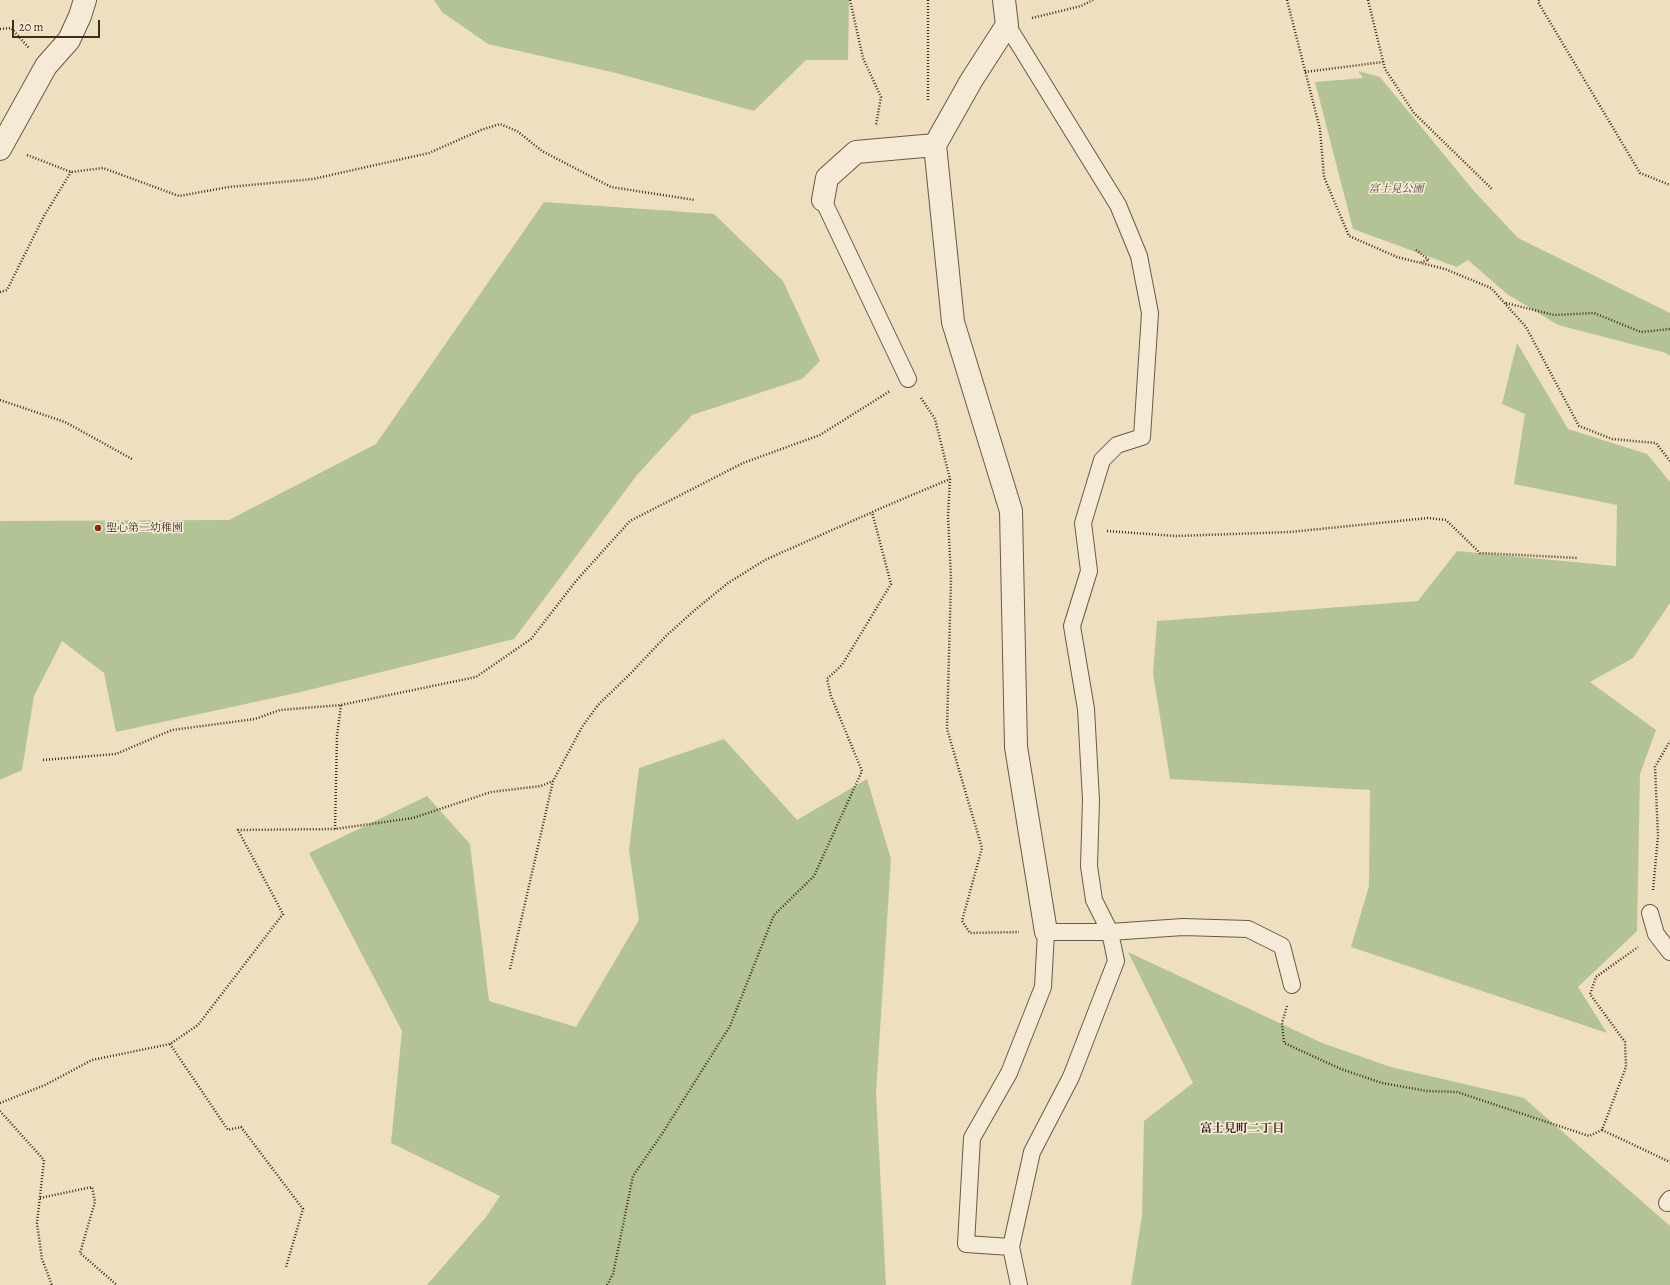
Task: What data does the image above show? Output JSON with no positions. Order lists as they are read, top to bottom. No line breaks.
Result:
{"districts":["富士見町二丁目"],"parks":["富士見公園"],"places":["聖心第二幼稚園"],"scale_bar":"20 m"}
